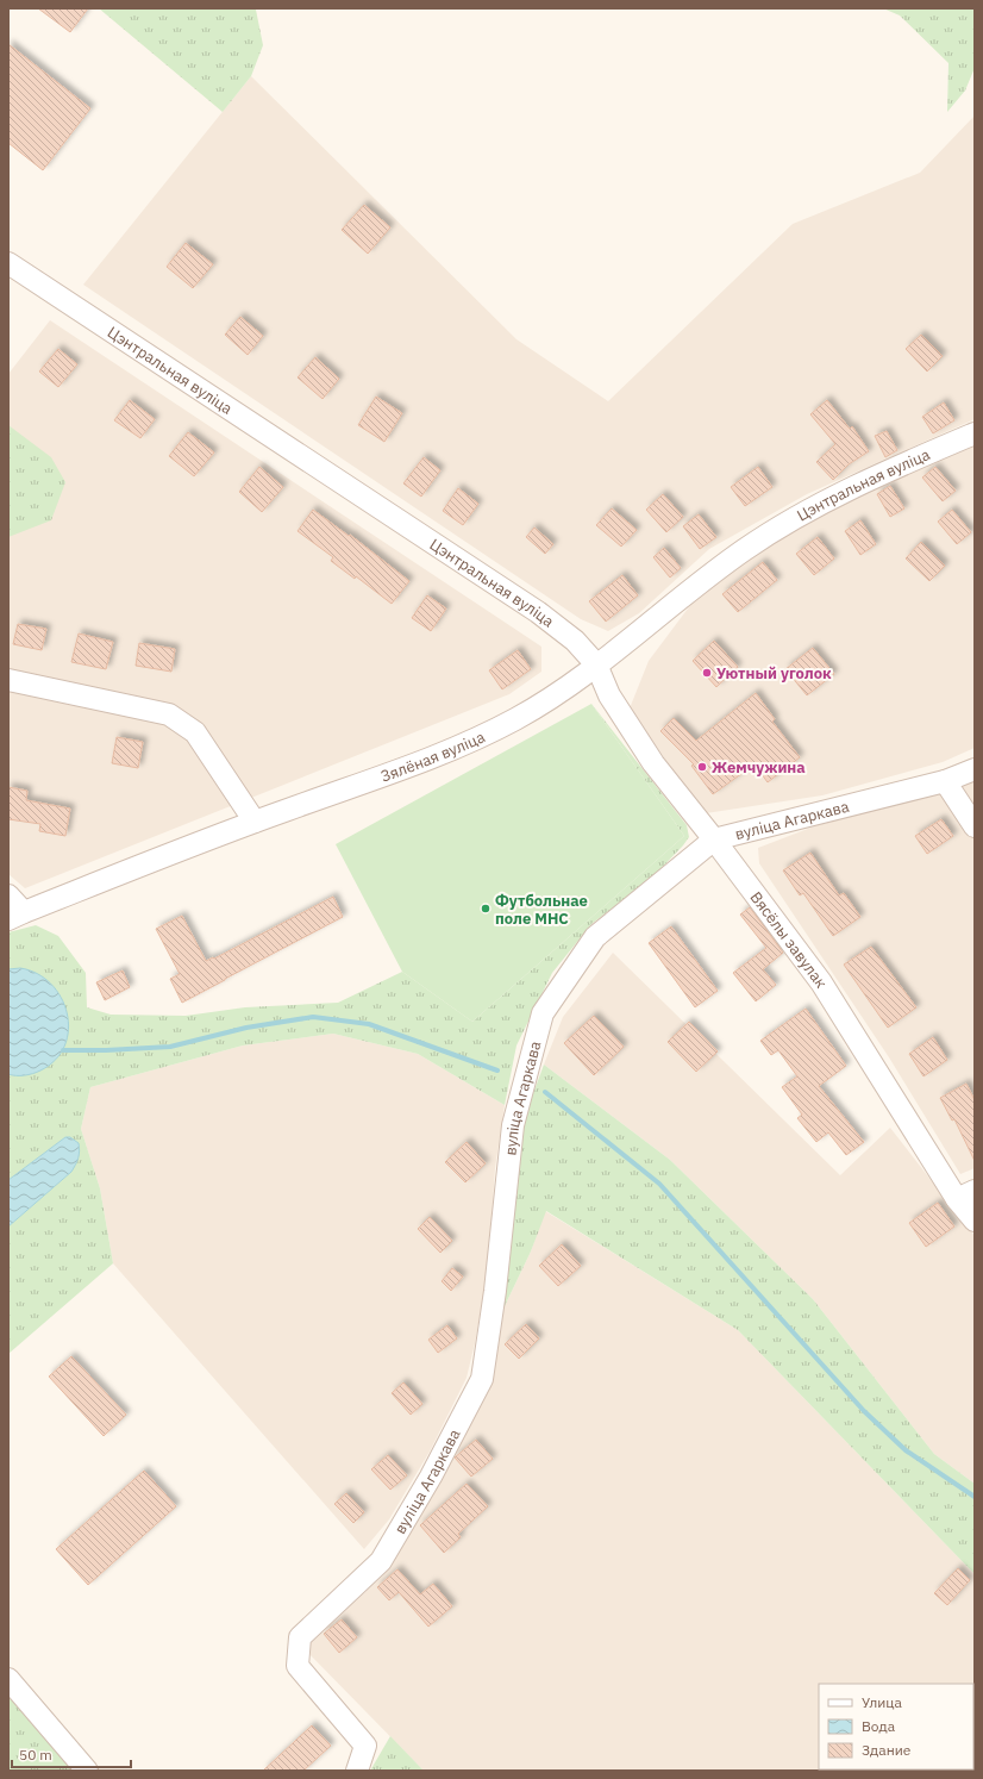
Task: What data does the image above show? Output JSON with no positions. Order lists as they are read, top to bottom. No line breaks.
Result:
{"streets":{"street":["Цэнтральная вуліца","Зялёная вуліца","вуліца Агаркава","Вясёлы завулак"]},"crossings":[["Цэнтральная вуліца","Зялёная вуліца"],["Цэнтральная вуліца","Вясёлы завулак"],["Зялёная вуліца","Вясёлы завулак"],["вуліца Агаркава","Вясёлы завулак"]],"places":["Уютный уголок","Жемчужина","Футбольнае поле МНС"],"legend":["Улица","Вода","Здание"],"scale_bar":"50 m"}
